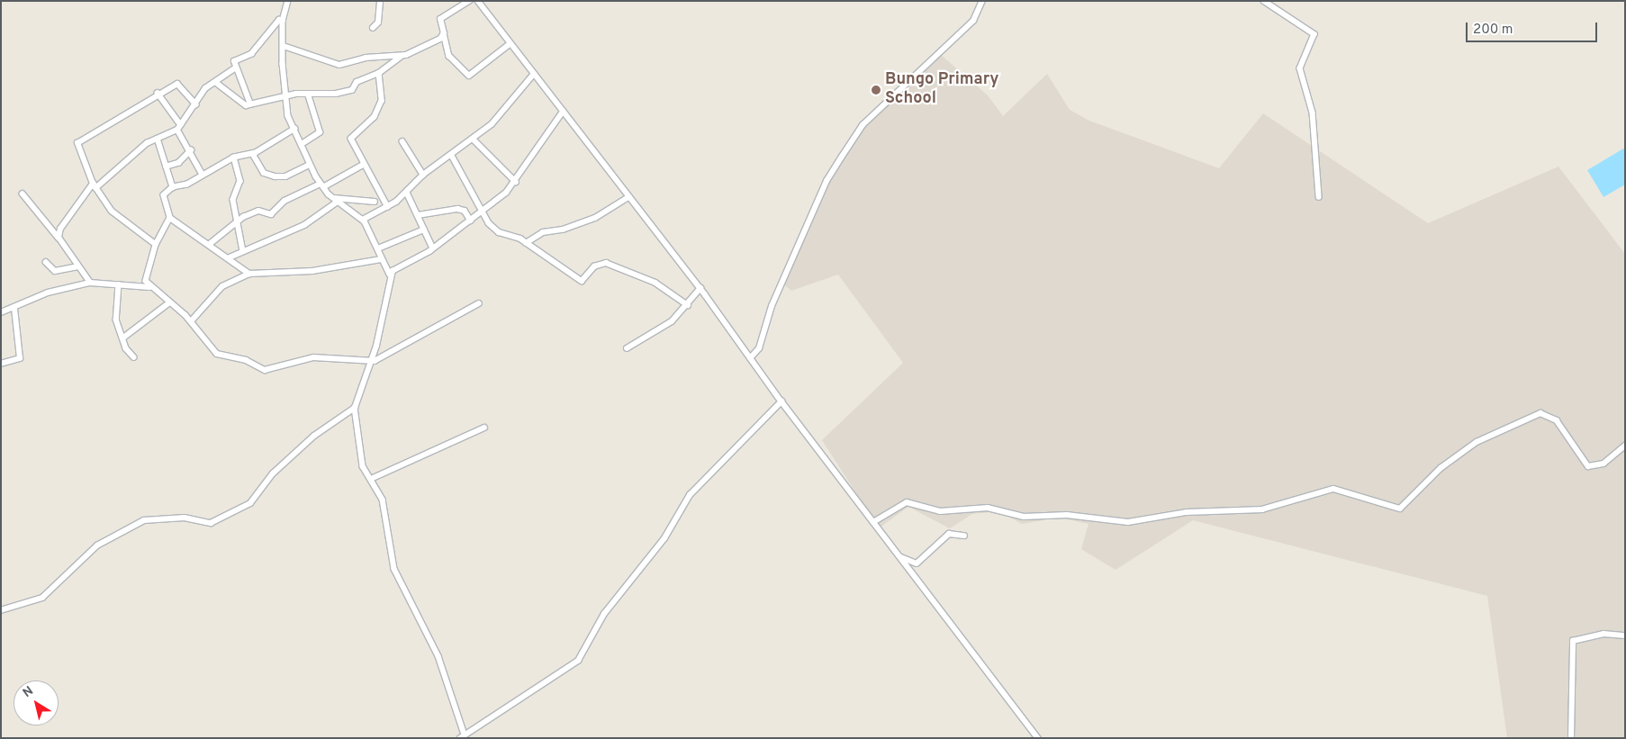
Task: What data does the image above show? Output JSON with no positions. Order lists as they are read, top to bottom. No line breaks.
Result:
{"places":["Bungo Primary School"],"scale_bar":"200 m","north":"top left"}
